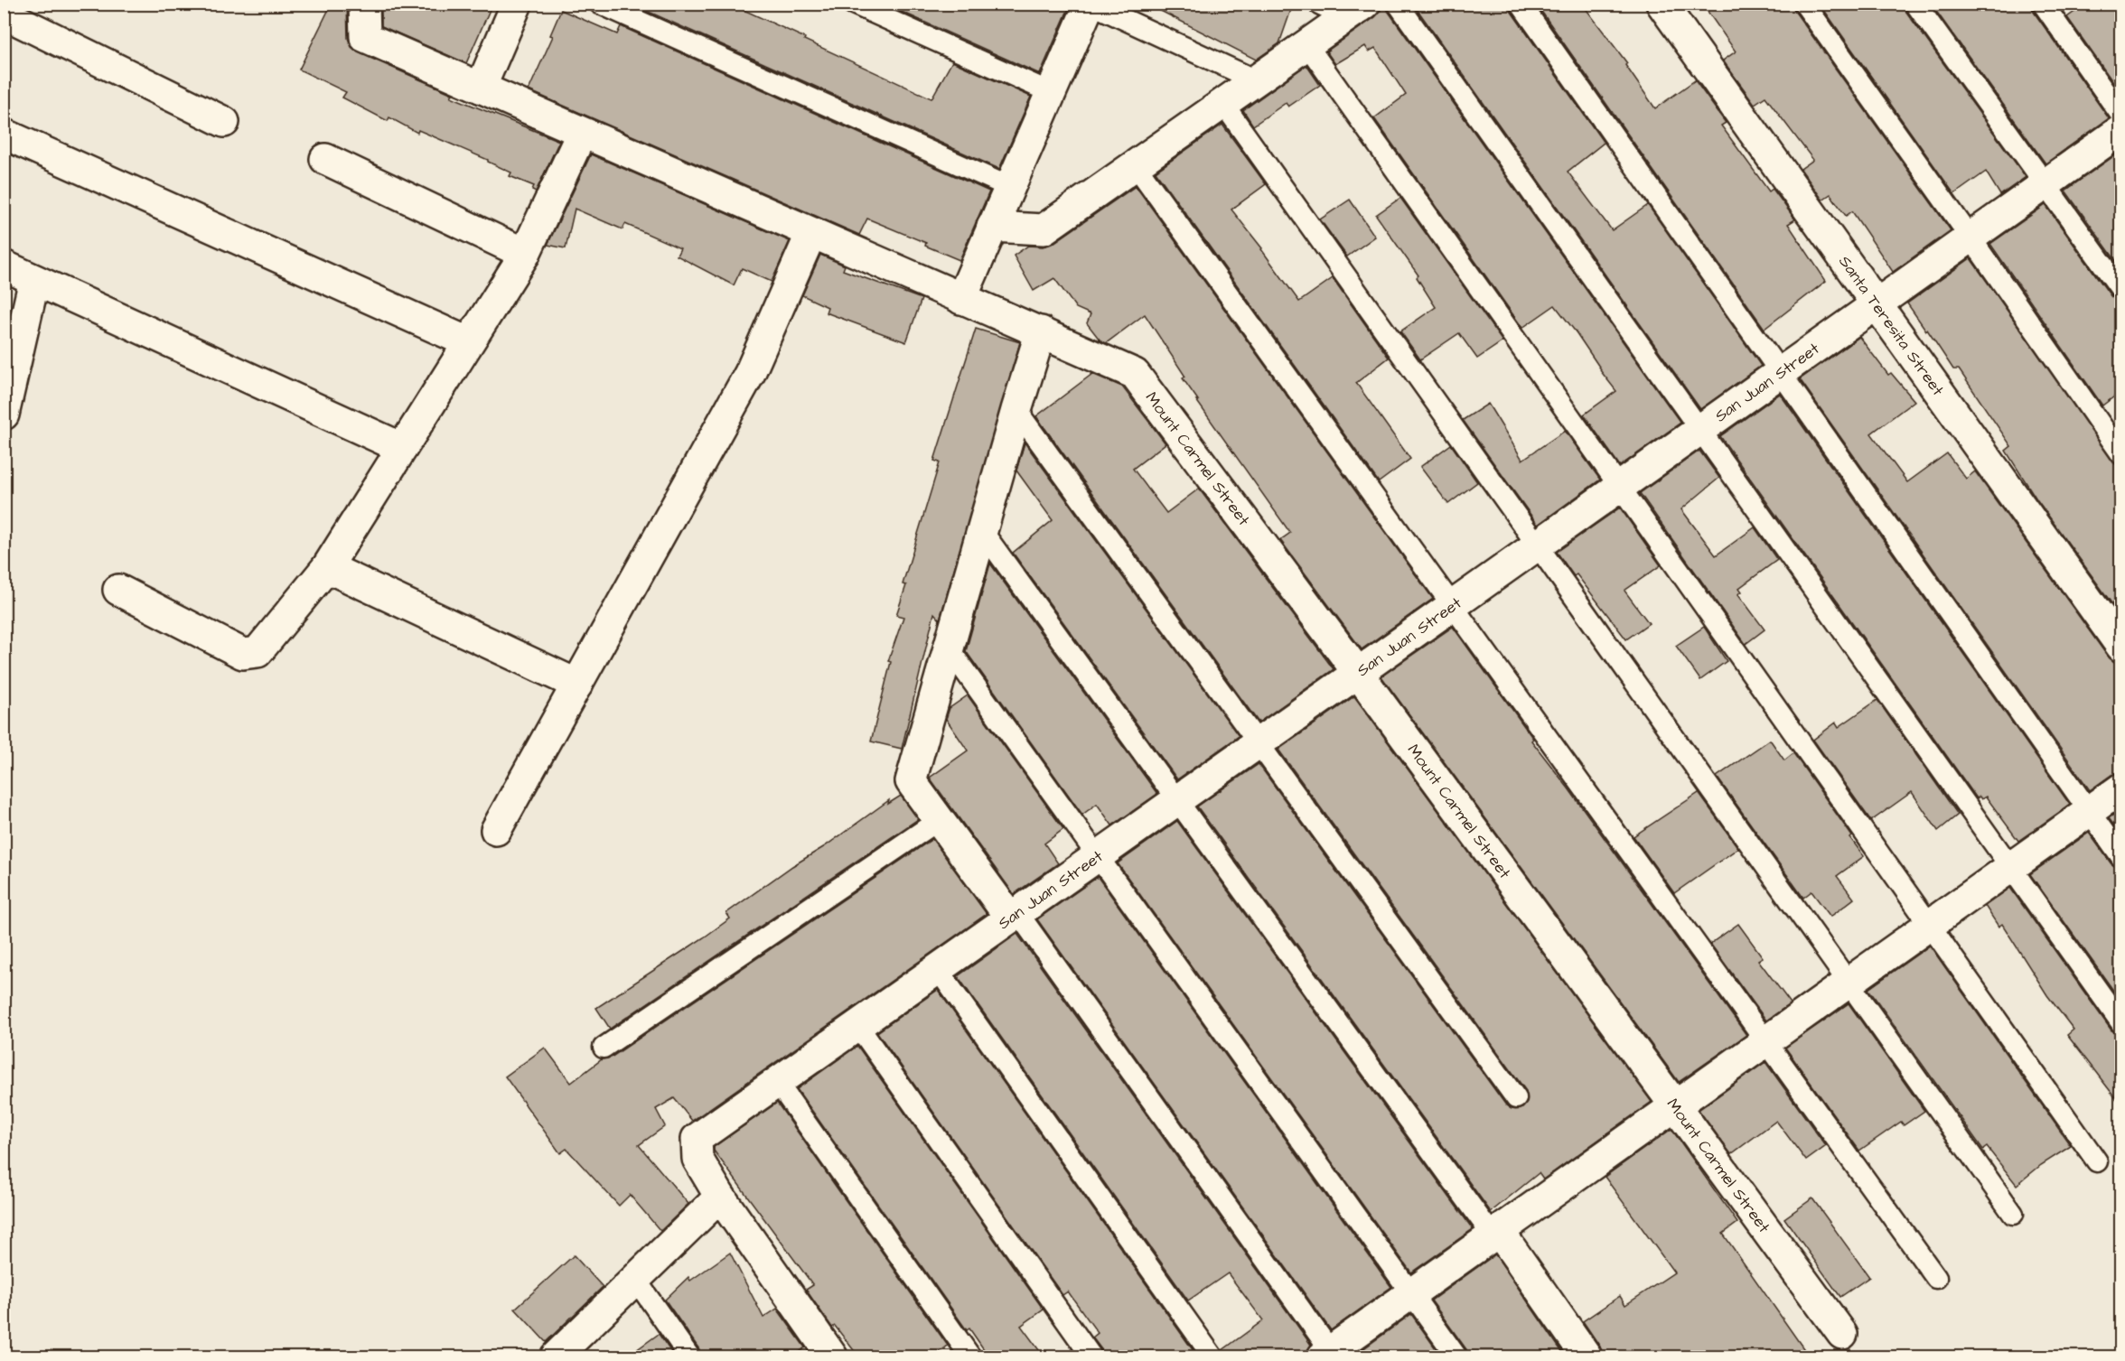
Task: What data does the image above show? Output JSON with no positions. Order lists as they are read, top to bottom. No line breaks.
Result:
{"streets":{"street":["Santa Teresita Street","San Juan Street","Mount Carmel Street"]},"crossings":[["Santa Teresita Street","San Juan Street"],["San Juan Street","Mount Carmel Street"]]}
